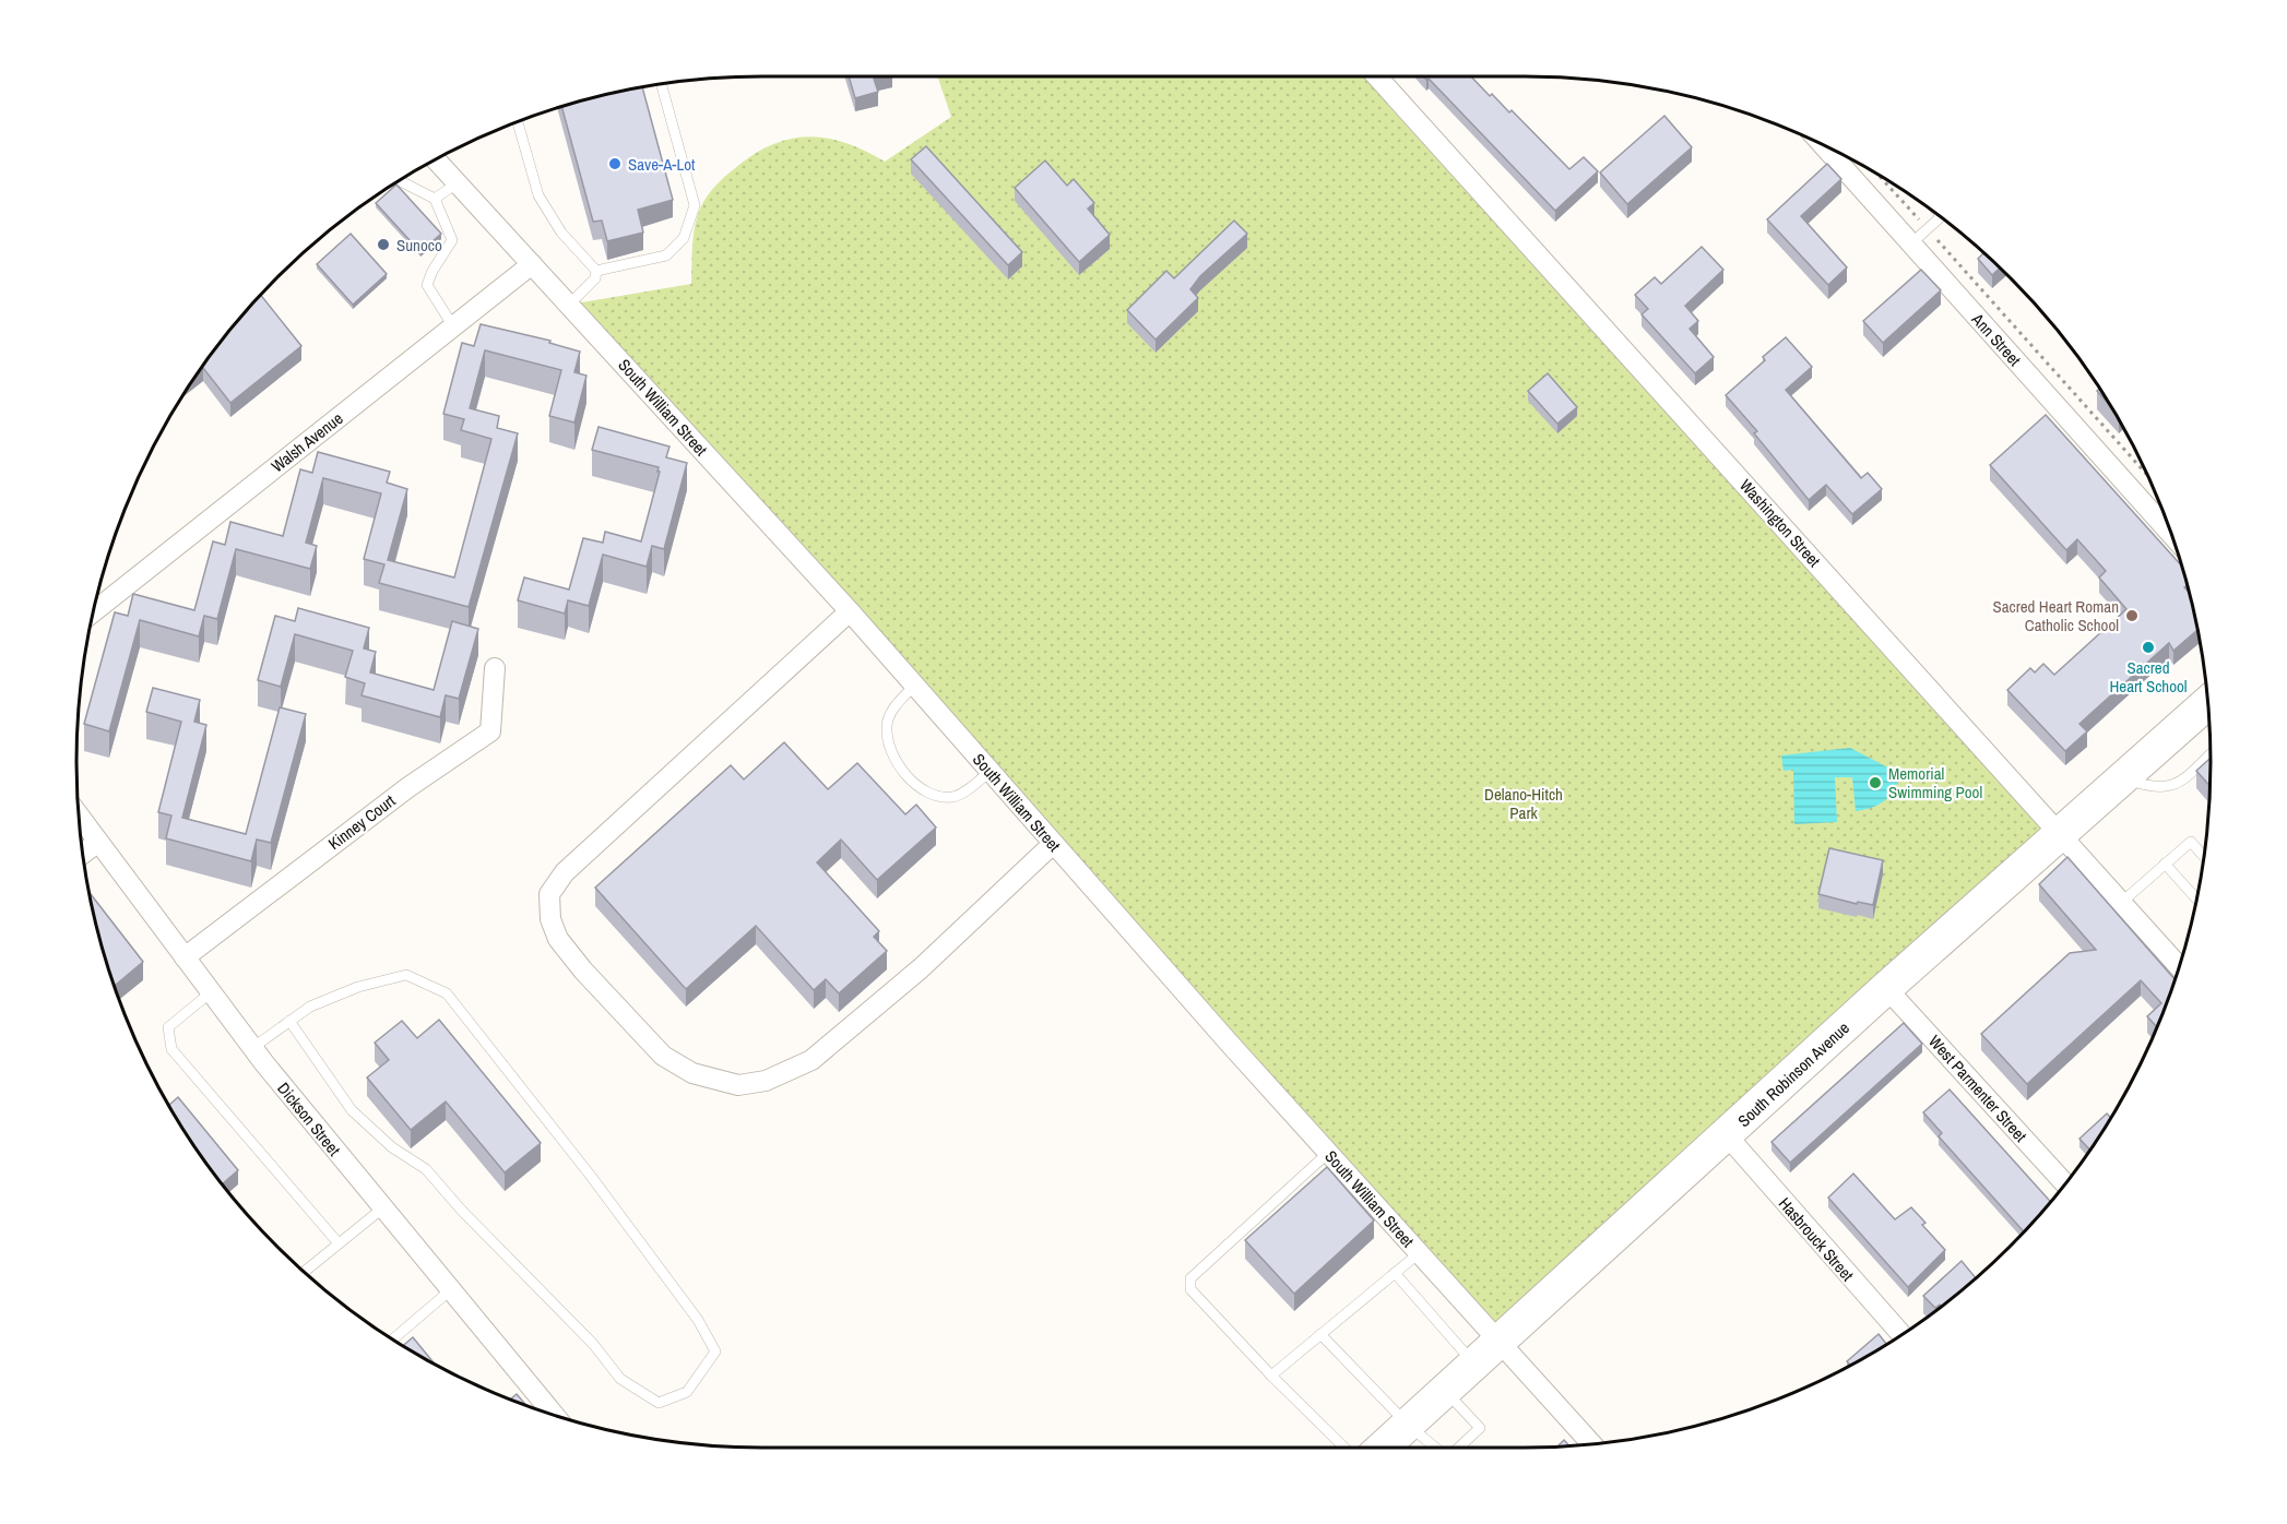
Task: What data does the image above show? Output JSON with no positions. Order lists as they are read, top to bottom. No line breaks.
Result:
{"streets":{"highway":["South Robinson Avenue"],"street":["Ann Street","South William Street","Walsh Avenue","Washington Street","Kinney Court","West Parmenter Street","Dickson Street","Hasbrouck Street"]},"crossings":[["South William Street","Walsh Avenue"],["South William Street","South Robinson Avenue"],["Washington Street","South Robinson Avenue"],["Kinney Court","Dickson Street"],["South Robinson Avenue","West Parmenter Street"],["South Robinson Avenue","Hasbrouck Street"]],"parks":["Delano-Hitch Park"],"places":["Save-A-Lot","Sunoco","Sacred Heart Roman Catholic School","Sacred Heart School","Memorial Swimming Pool"]}
